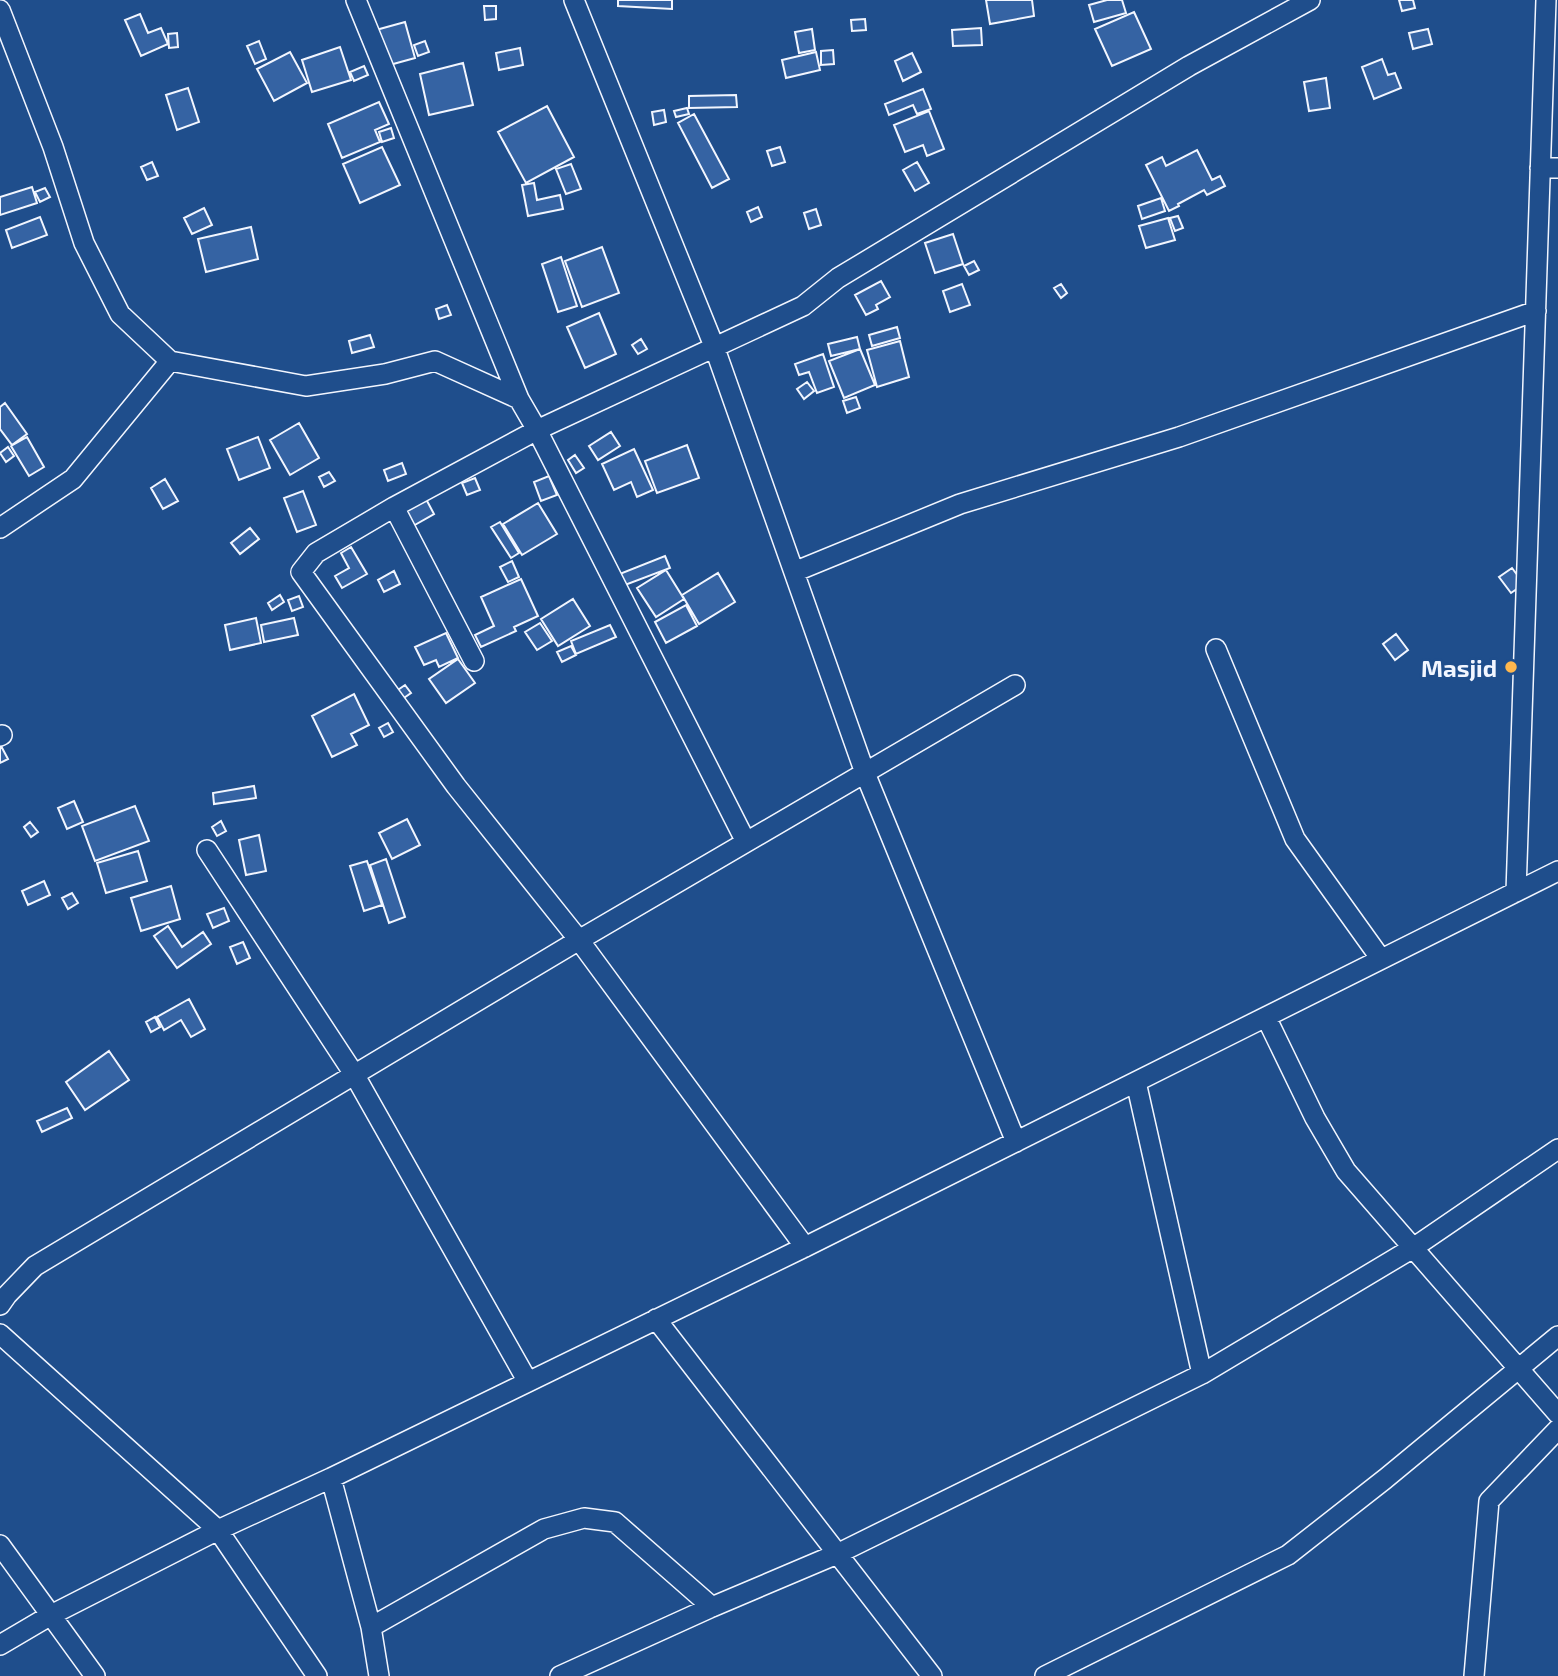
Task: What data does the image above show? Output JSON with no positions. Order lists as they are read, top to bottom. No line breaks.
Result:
{"places":["Masjid"]}
